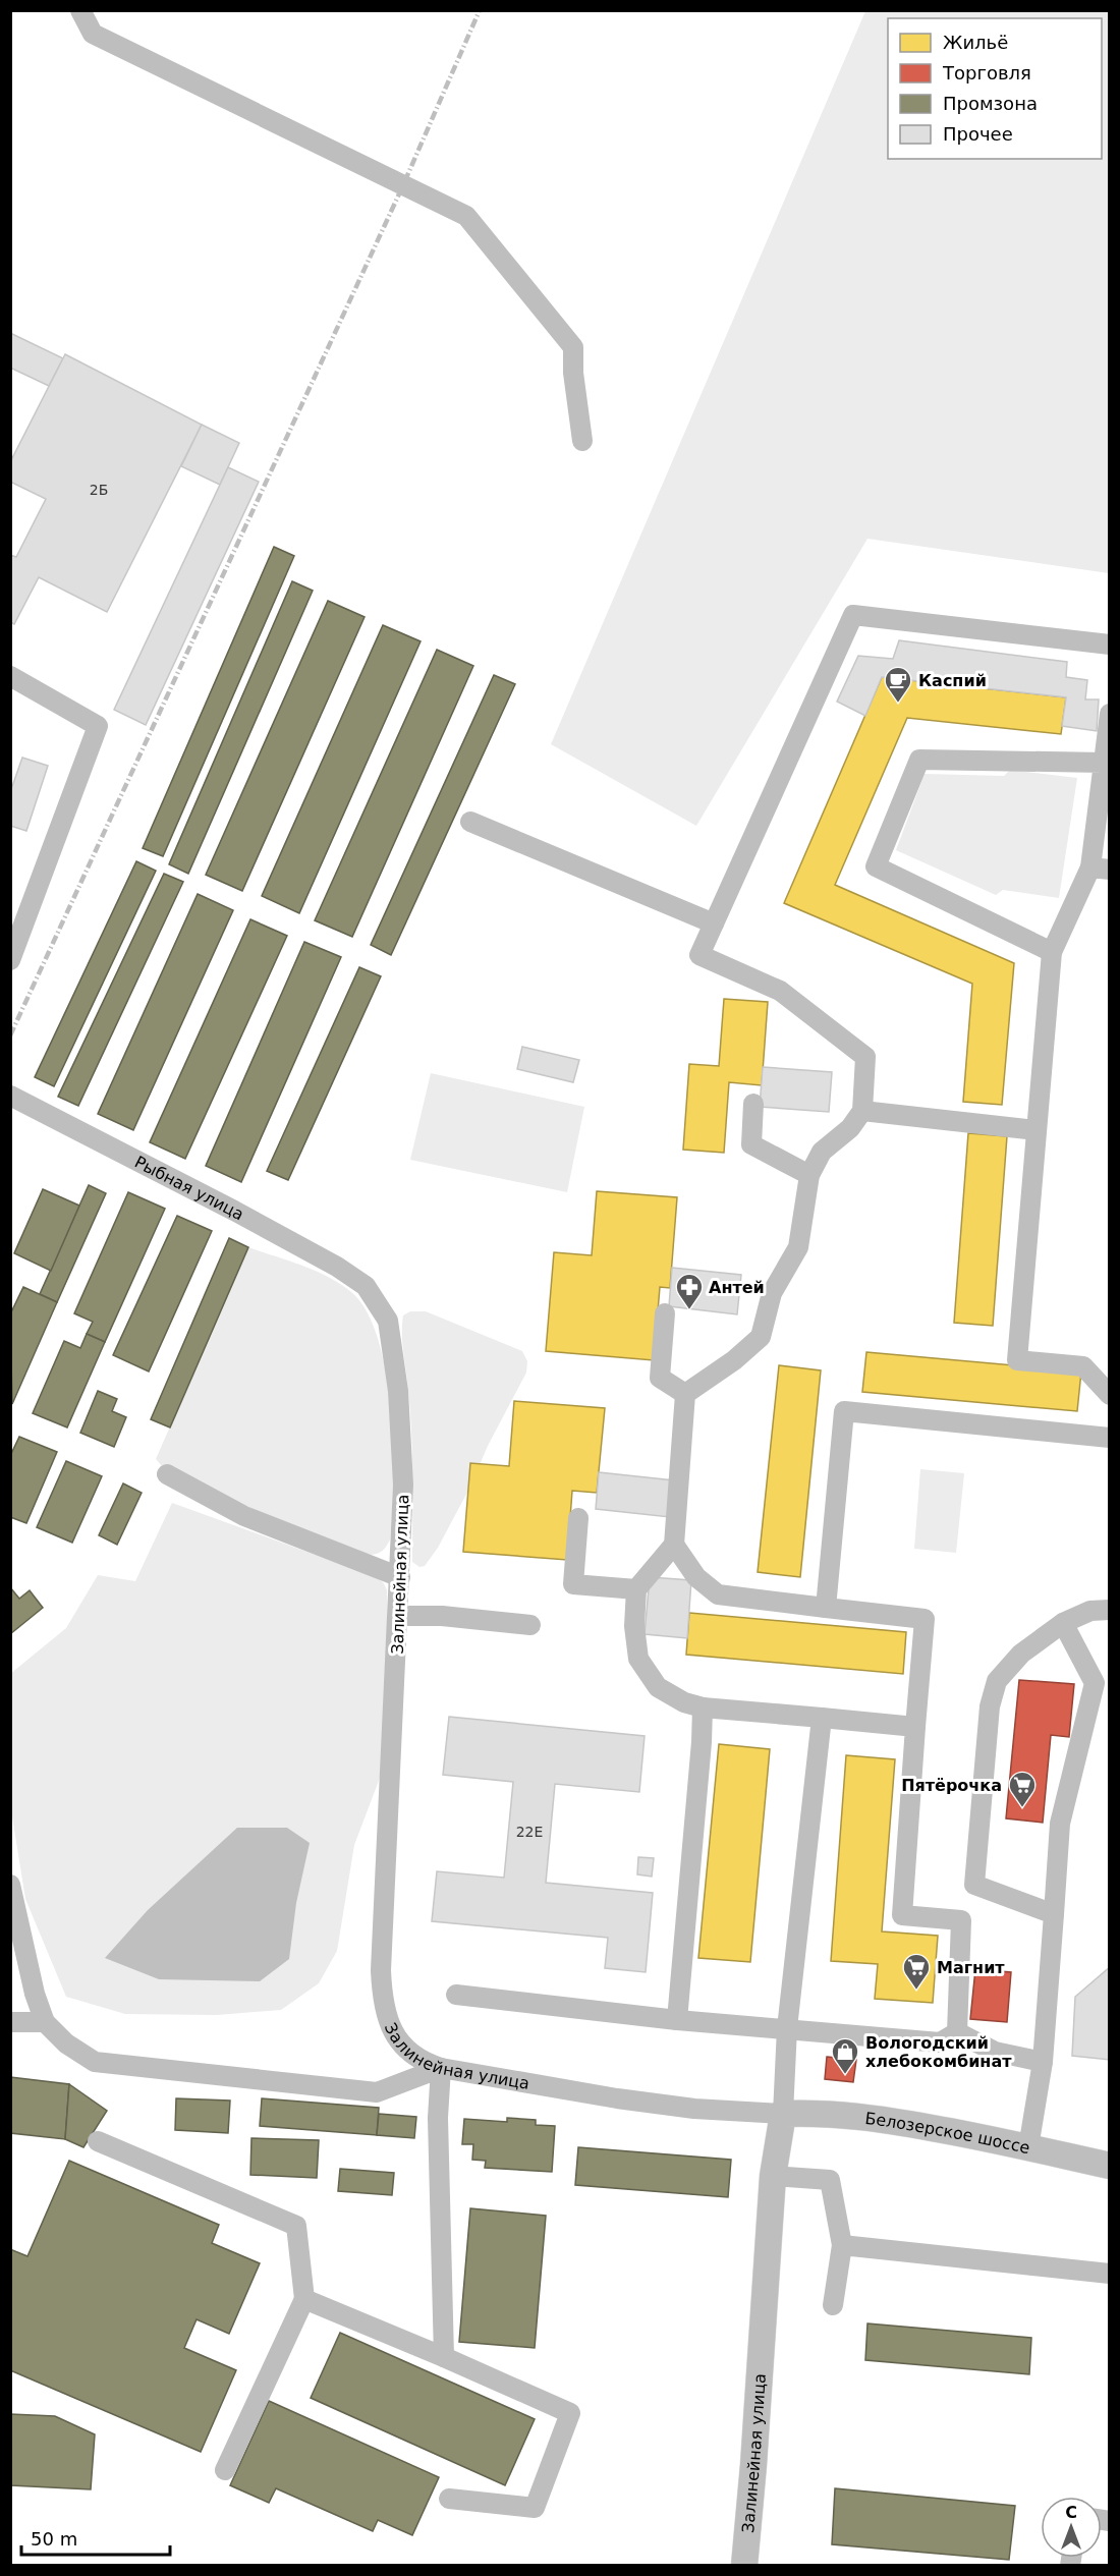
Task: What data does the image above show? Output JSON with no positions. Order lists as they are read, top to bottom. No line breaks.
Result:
{"streets":{"main road":["Залинейная улица","Белозерское шоссе"],"street":["Рыбная улица"]},"crossings":[["Рыбная улица","Залинейная улица"],["Залинейная улица","Белозерское шоссе"]],"places":{"cafe":["Каспий"],"pharmacy":["Антей"],"supermarket":["Пятёрочка","Магнит"],"shop":["Вологодский хлебокомбинат"]},"house_numbers":["2Б","22Е"],"legend":["Жильё","Торговля","Промзона","Прочее"],"scale_bar":"50 m","north":"top"}
